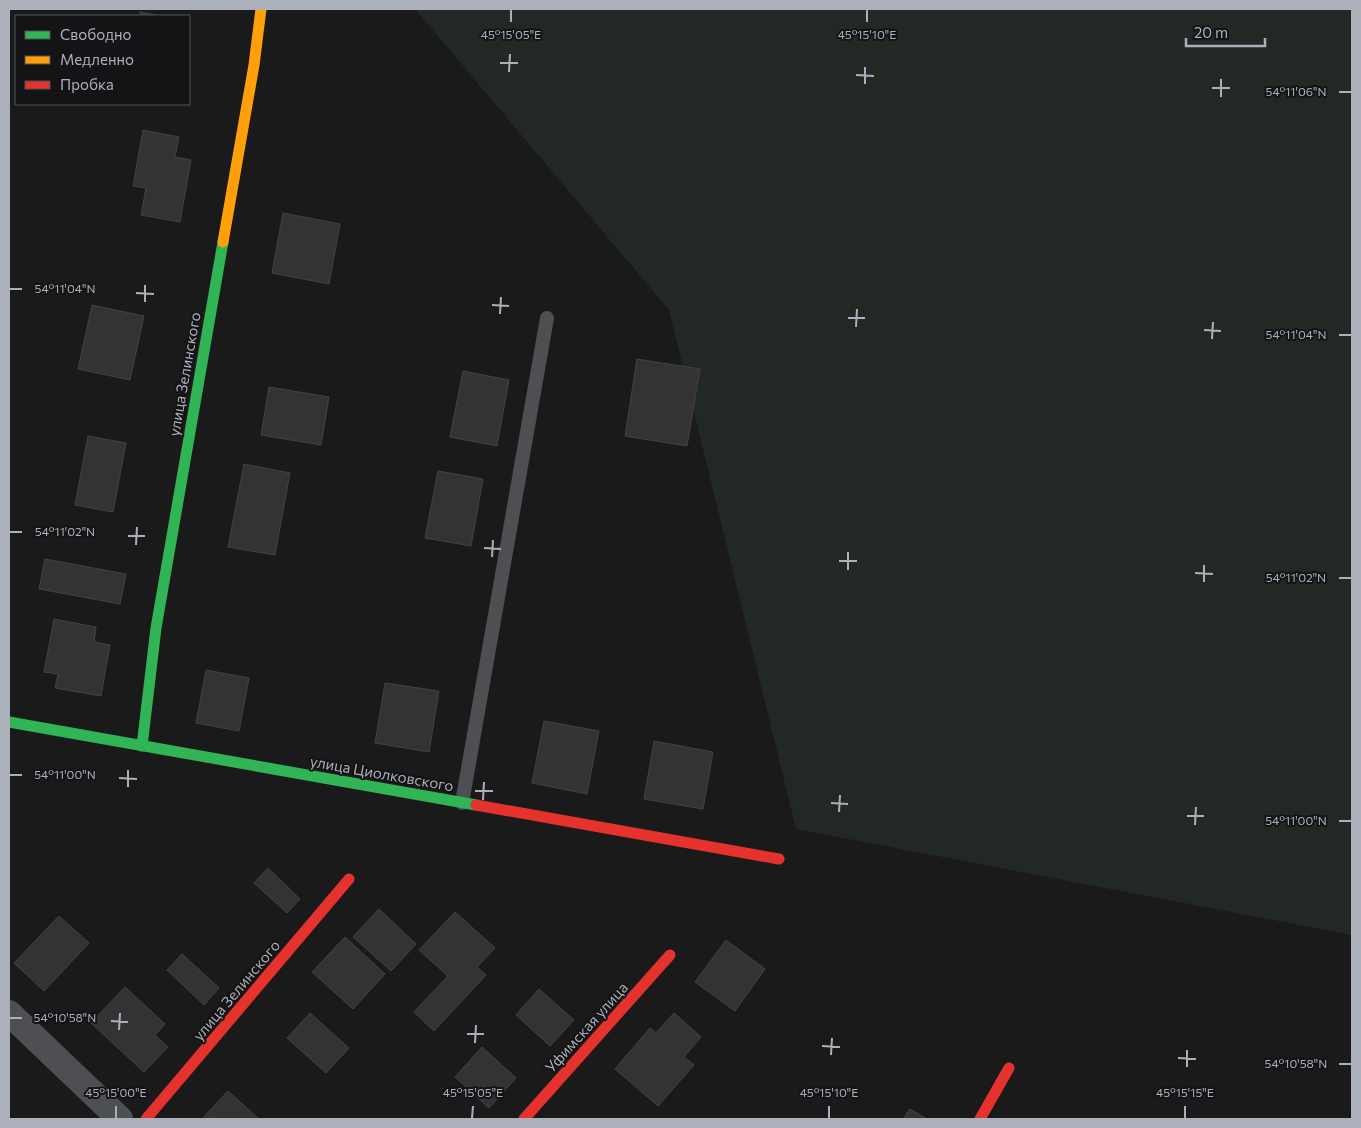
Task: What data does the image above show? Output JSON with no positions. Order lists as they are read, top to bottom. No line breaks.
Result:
{"streets":{"street":["улица Зелинского","улица Циолковского","Уфимская улица"]},"crossings":[["улица Зелинского","улица Циолковского"]],"legend":["Свободно","Медленно","Пробка"],"scale_bar":"20 m","coordinates":["45°15'05\"E","45°15'10\"E","54°11'06\"N","54°11'04\"N","54°11'02\"N","54°11'00\"N","54°10'58\"N","45°15'00\"E","45°15'15\"E"]}
